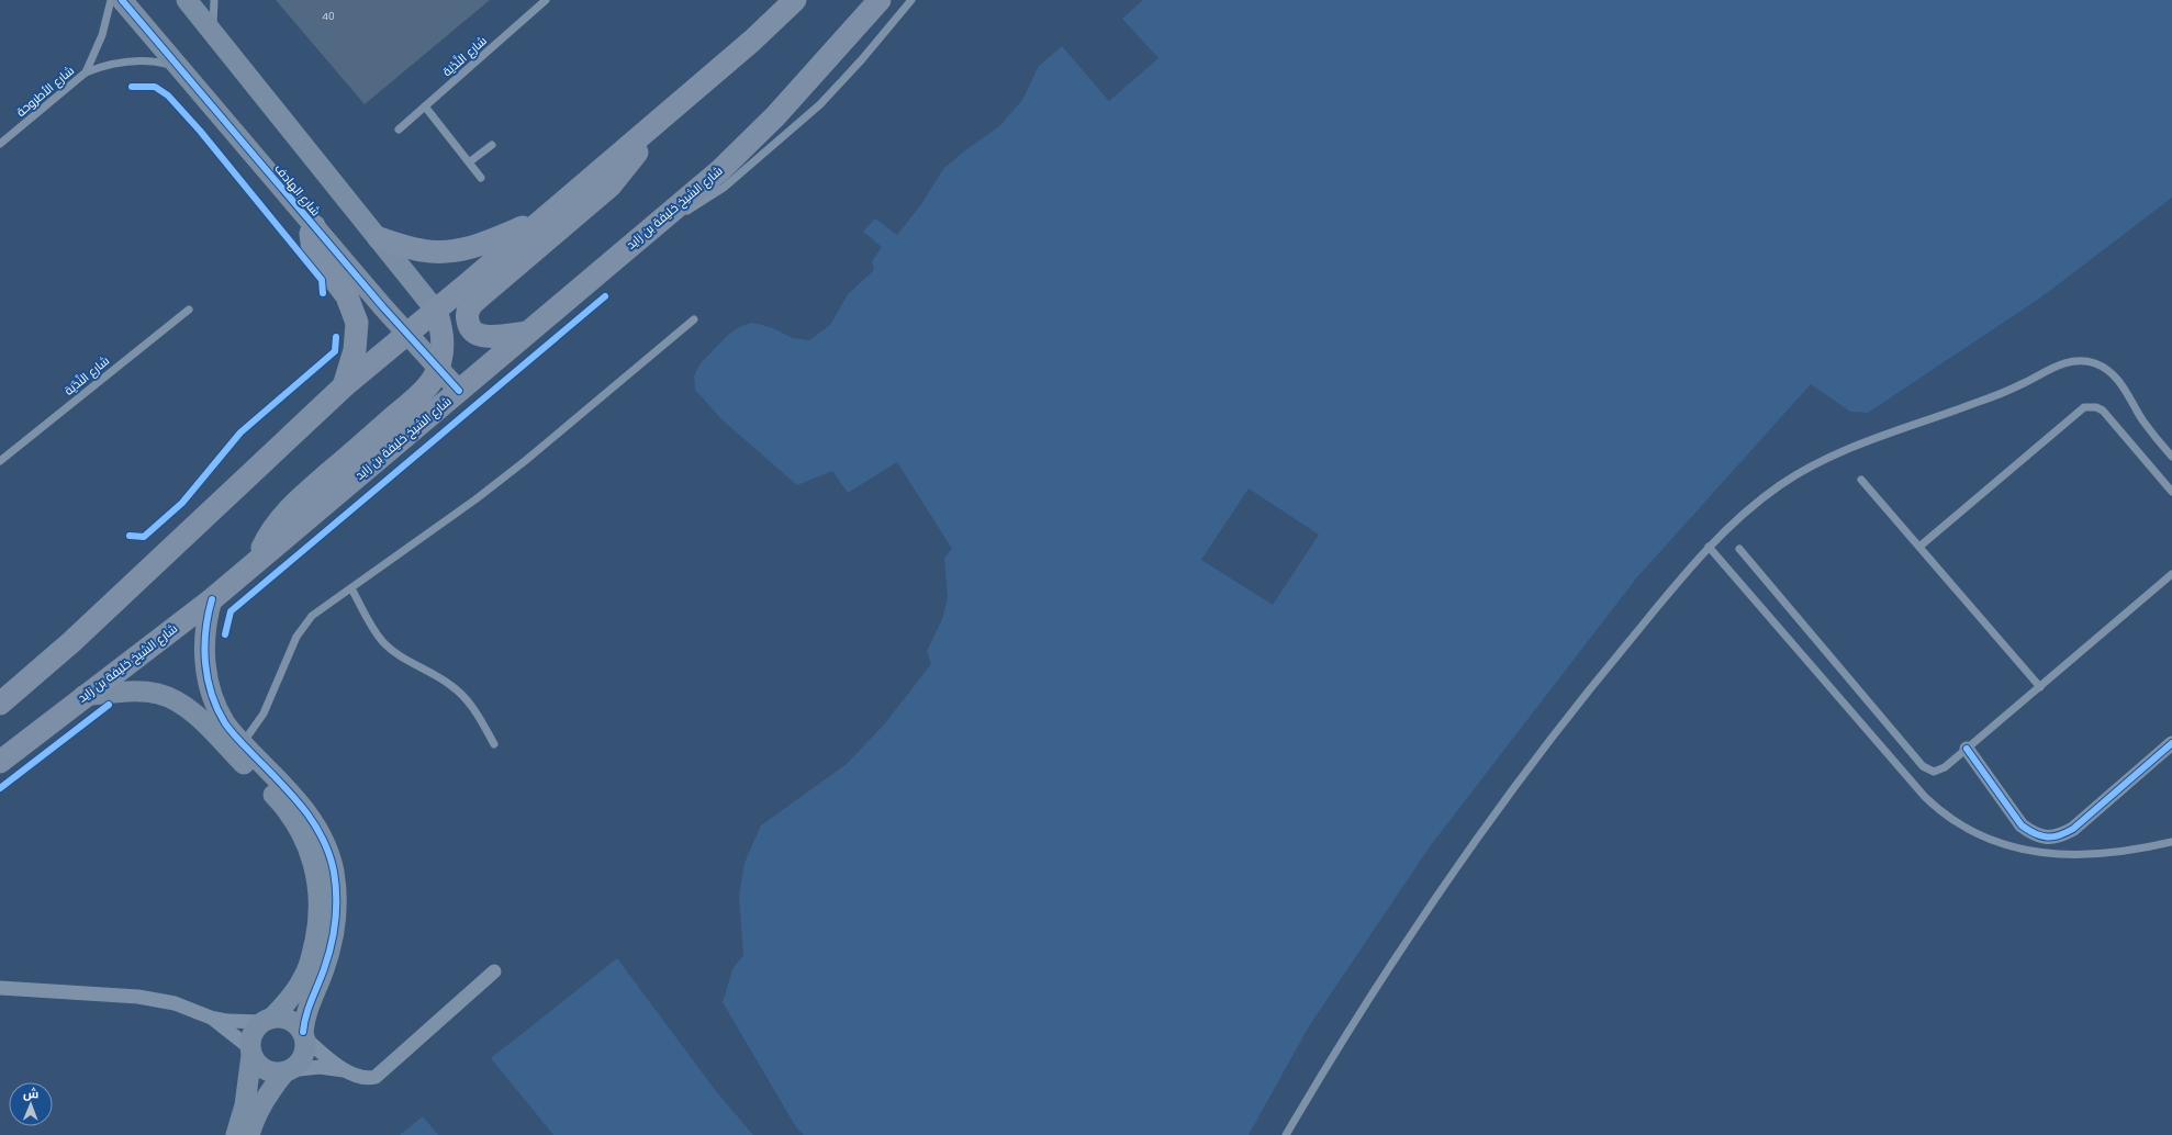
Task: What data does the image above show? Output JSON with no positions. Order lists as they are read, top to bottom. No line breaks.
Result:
{"streets":{"main road":["شارع الشيخ خليفة بن زايد"],"street":["شارع الهادف"],"lane":["شارع النَّدْيَة","شارع الأطروحة"]},"crossings":[["شارع الأطروحة","شارع الهادف"],["شارع الهادف","شارع الشيخ خليفة بن زايد"]],"house_numbers":["40"],"north":"top"}
